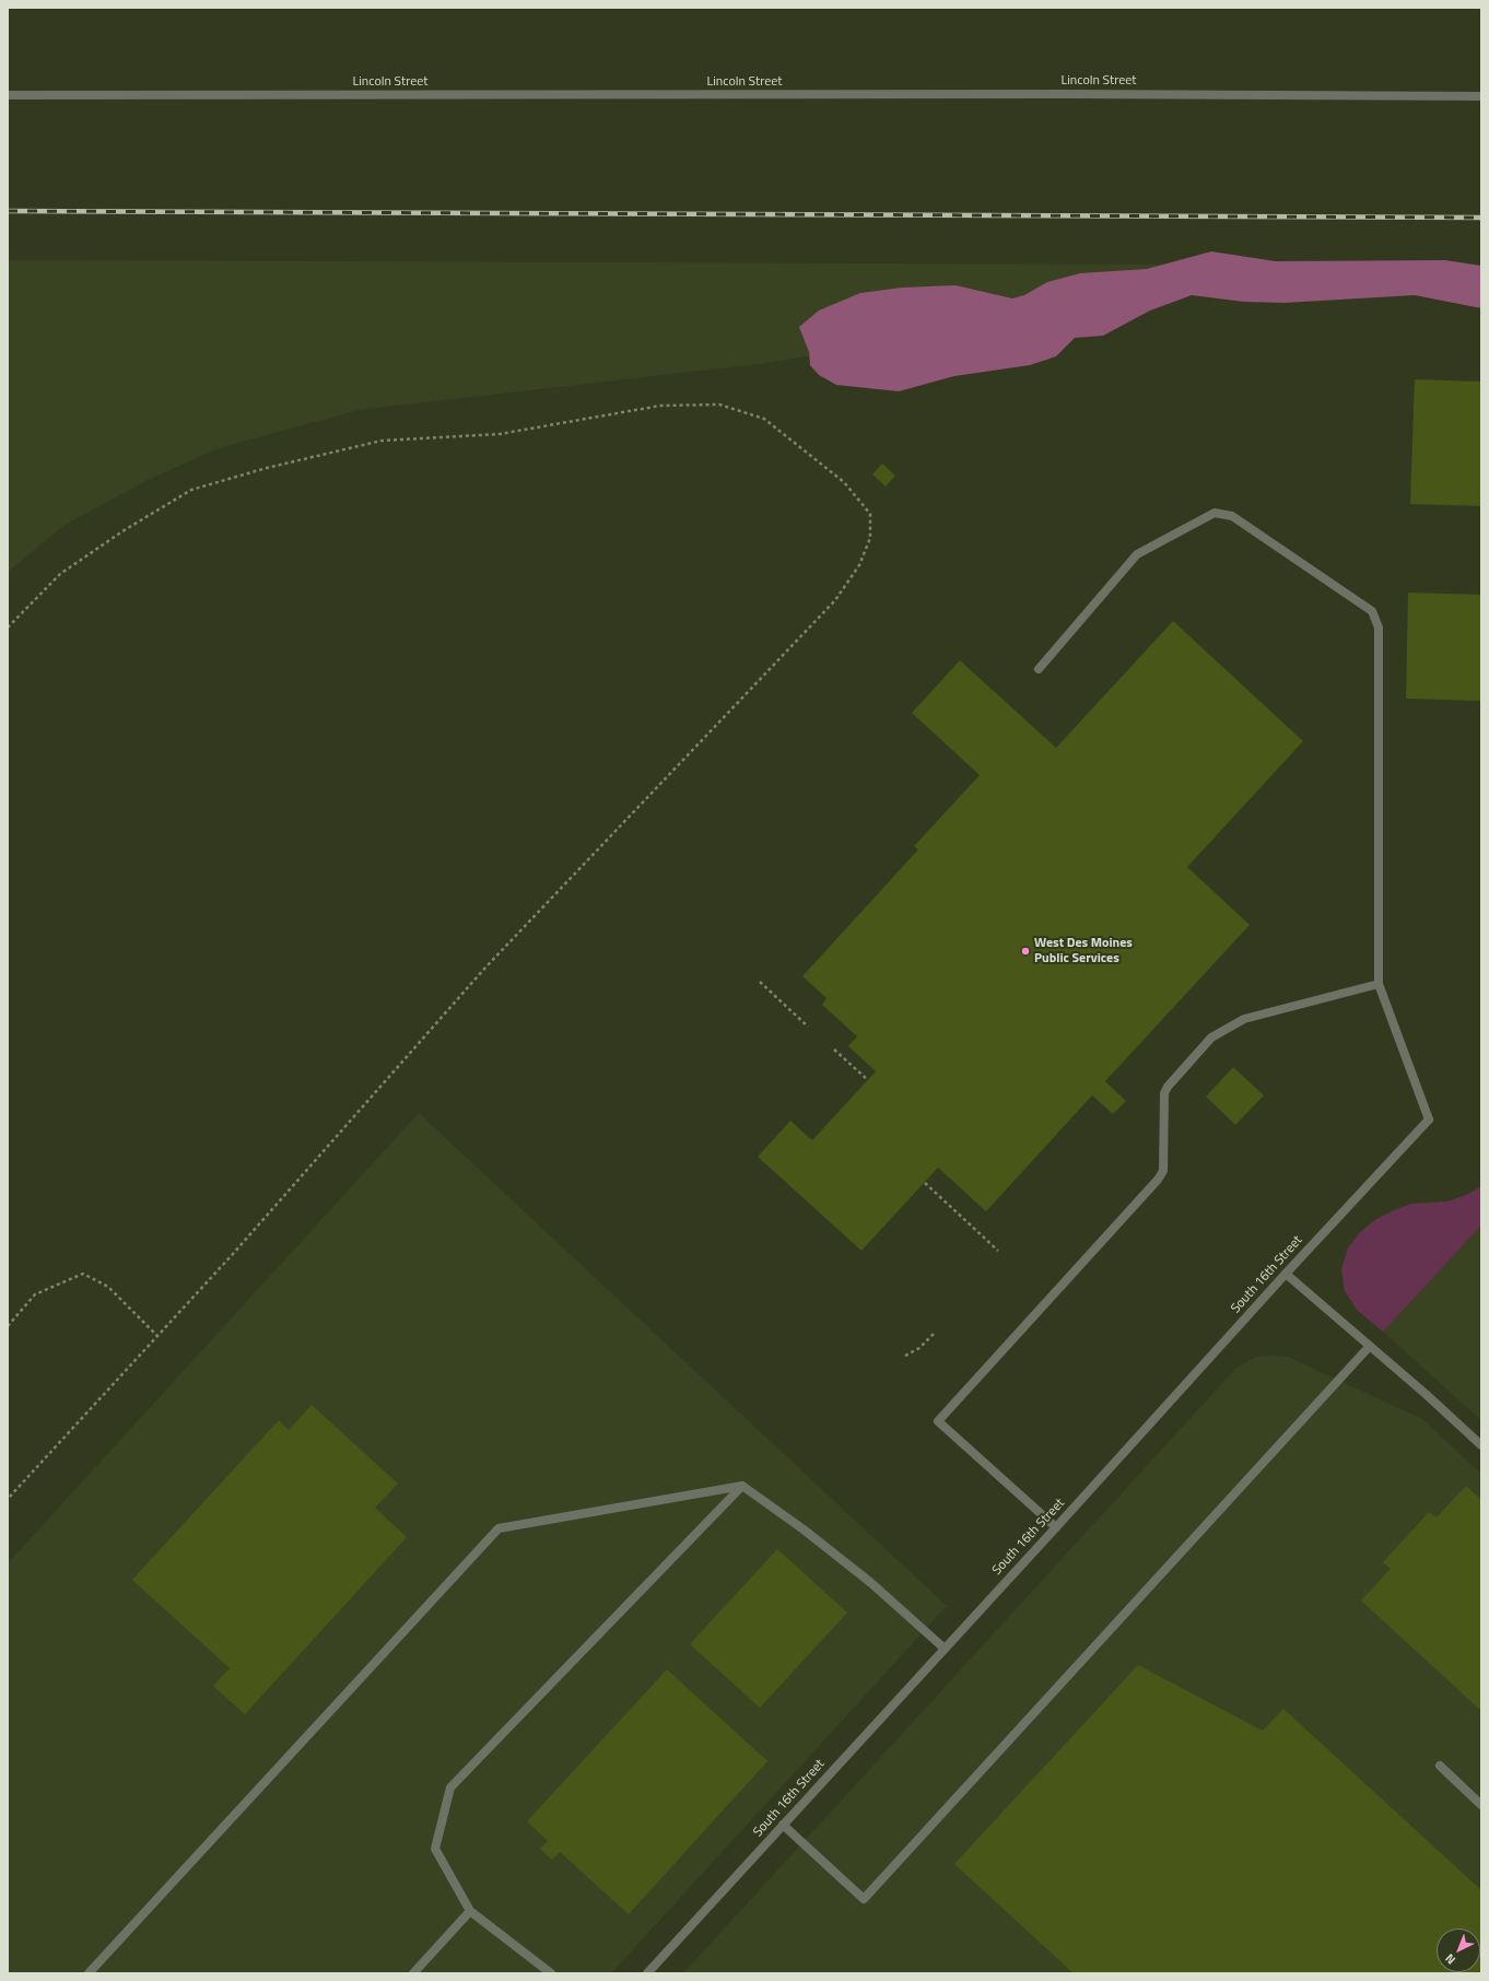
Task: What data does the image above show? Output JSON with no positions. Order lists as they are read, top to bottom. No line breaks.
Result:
{"streets":{"street":["Lincoln Street","South 16th Street"]},"places":["West Des Moines Public Services"],"north":"bottom left"}
